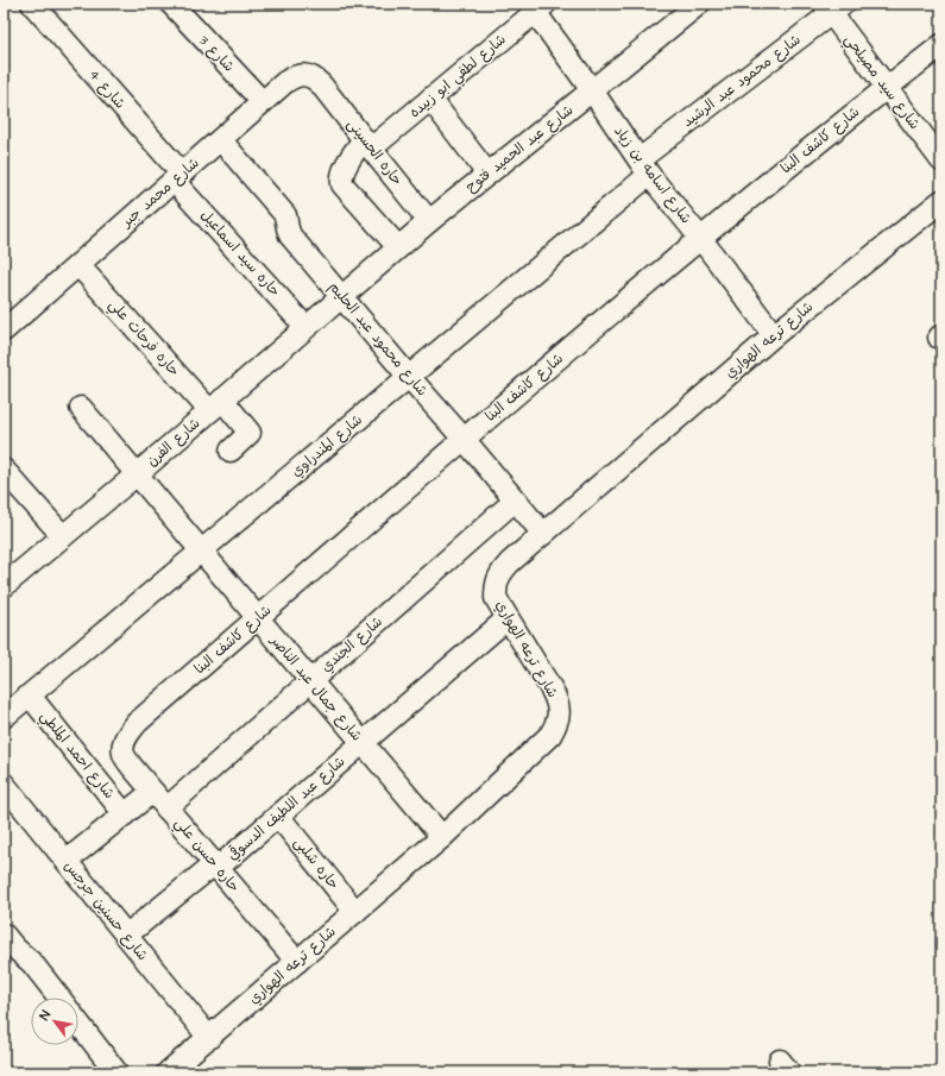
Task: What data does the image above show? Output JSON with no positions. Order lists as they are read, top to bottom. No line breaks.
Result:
{"streets":{"street":["شارع 3","شارع لطفي ابو زبيده","شارع محمود عبد الرشيد","شارع سيد مصيلحي","شارع 4","شارع كاشف البنا","شارع عبد الحميد فتوح","حاره الحسينى","شارع اسامه بن زياد","شارع محمد جبر","حاره سيد اسماعيل","حاره فرحات علي","شارع محمود عبد الحليم","شارع ترعه الهواري","شارع الفرن","شارع المندراوي","شارع الجندي","شارع جمال عبد الناصر","شارع احمد الملطي","شارع عبد اللطيف الدسوقي","حاره حسن علي","حاره شلبى","شارع حسنين جرجس"]},"crossings":[["شارع 3","شارع محمد جبر"],["شارع لطفي ابو زبيده","شارع عبد الحميد فتوح"],["شارع لطفي ابو زبيده","حاره الحسينى"],["شارع لطفي ابو زبيده","شارع اسامه بن زياد"],["شارع محمود عبد الرشيد","شارع سيد مصيلحي"],["شارع محمود عبد الرشيد","شارع اسامه بن زياد"],["شارع محمود عبد الرشيد","شارع المندراوي"],["شارع سيد مصيلحي","شارع كاشف البنا"],["شارع 4","شارع محمد جبر"],["شارع 4","حاره سيد اسماعيل"],["شارع كاشف البنا","شارع اسامه بن زياد"],["شارع كاشف البنا","شارع محمود عبد الحليم"],["شارع كاشف البنا","شارع جمال عبد الناصر"],["شارع كاشف البنا","حاره حسن علي"],["شارع عبد الحميد فتوح","حاره الحسينى"],["شارع عبد الحميد فتوح","شارع اسامه بن زياد"],["شارع عبد الحميد فتوح","شارع محمود عبد الحليم"],["شارع عبد الحميد فتوح","شارع الفرن"],["حاره الحسينى","شارع محمد جبر"],["شارع اسامه بن زياد","شارع ترعه الهواري"],["شارع اسامه بن زياد","شارع المندراوي"],["شارع محمد جبر","حاره سيد اسماعيل"],["شارع محمد جبر","حاره فرحات علي"],["شارع محمد جبر","شارع محمود عبد الحليم"],["حاره سيد اسماعيل","شارع الفرن"],["حاره فرحات علي","شارع الفرن"],["شارع محمود عبد الحليم","شارع ترعه الهواري"],["شارع محمود عبد الحليم","شارع الفرن"],["شارع محمود عبد الحليم","شارع المندراوي"],["شارع محمود عبد الحليم","شارع الجندي"],["شارع ترعه الهواري","شارع جمال عبد الناصر"],["شارع ترعه الهواري","شارع عبد اللطيف الدسوقي"],["شارع ترعه الهواري","حاره حسن علي"],["شارع ترعه الهواري","حاره شلبى"],["شارع ترعه الهواري","شارع حسنين جرجس"],["شارع الفرن","شارع جمال عبد الناصر"],["شارع المندراوي","شارع جمال عبد الناصر"],["شارع المندراوي","شارع احمد الملطي"],["شارع الجندي","شارع جمال عبد الناصر"],["شارع الجندي","حاره حسن علي"],["شارع جمال عبد الناصر","شارع عبد اللطيف الدسوقي"],["شارع عبد اللطيف الدسوقي","حاره حسن علي"],["شارع عبد اللطيف الدسوقي","حاره شلبى"],["شارع عبد اللطيف الدسوقي","شارع حسنين جرجس"]],"north":"top left"}
